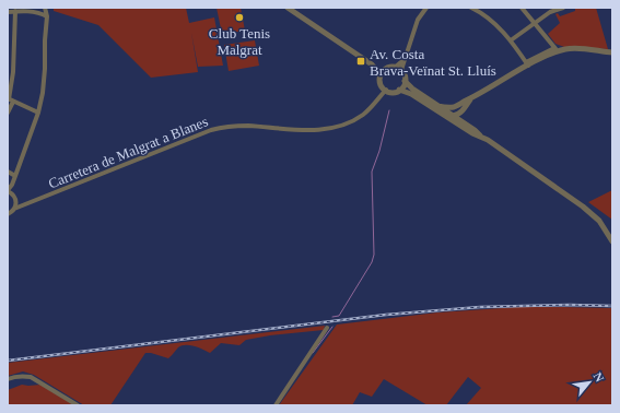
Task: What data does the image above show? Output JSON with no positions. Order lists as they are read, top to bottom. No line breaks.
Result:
{"streets":{"street":["Carretera de Malgrat a Blanes"]},"places":{"other":["Club Tenis Malgrat"],"transit":["Av. Costa Brava-Veïnat St. Lluís"]},"north":"top right"}
